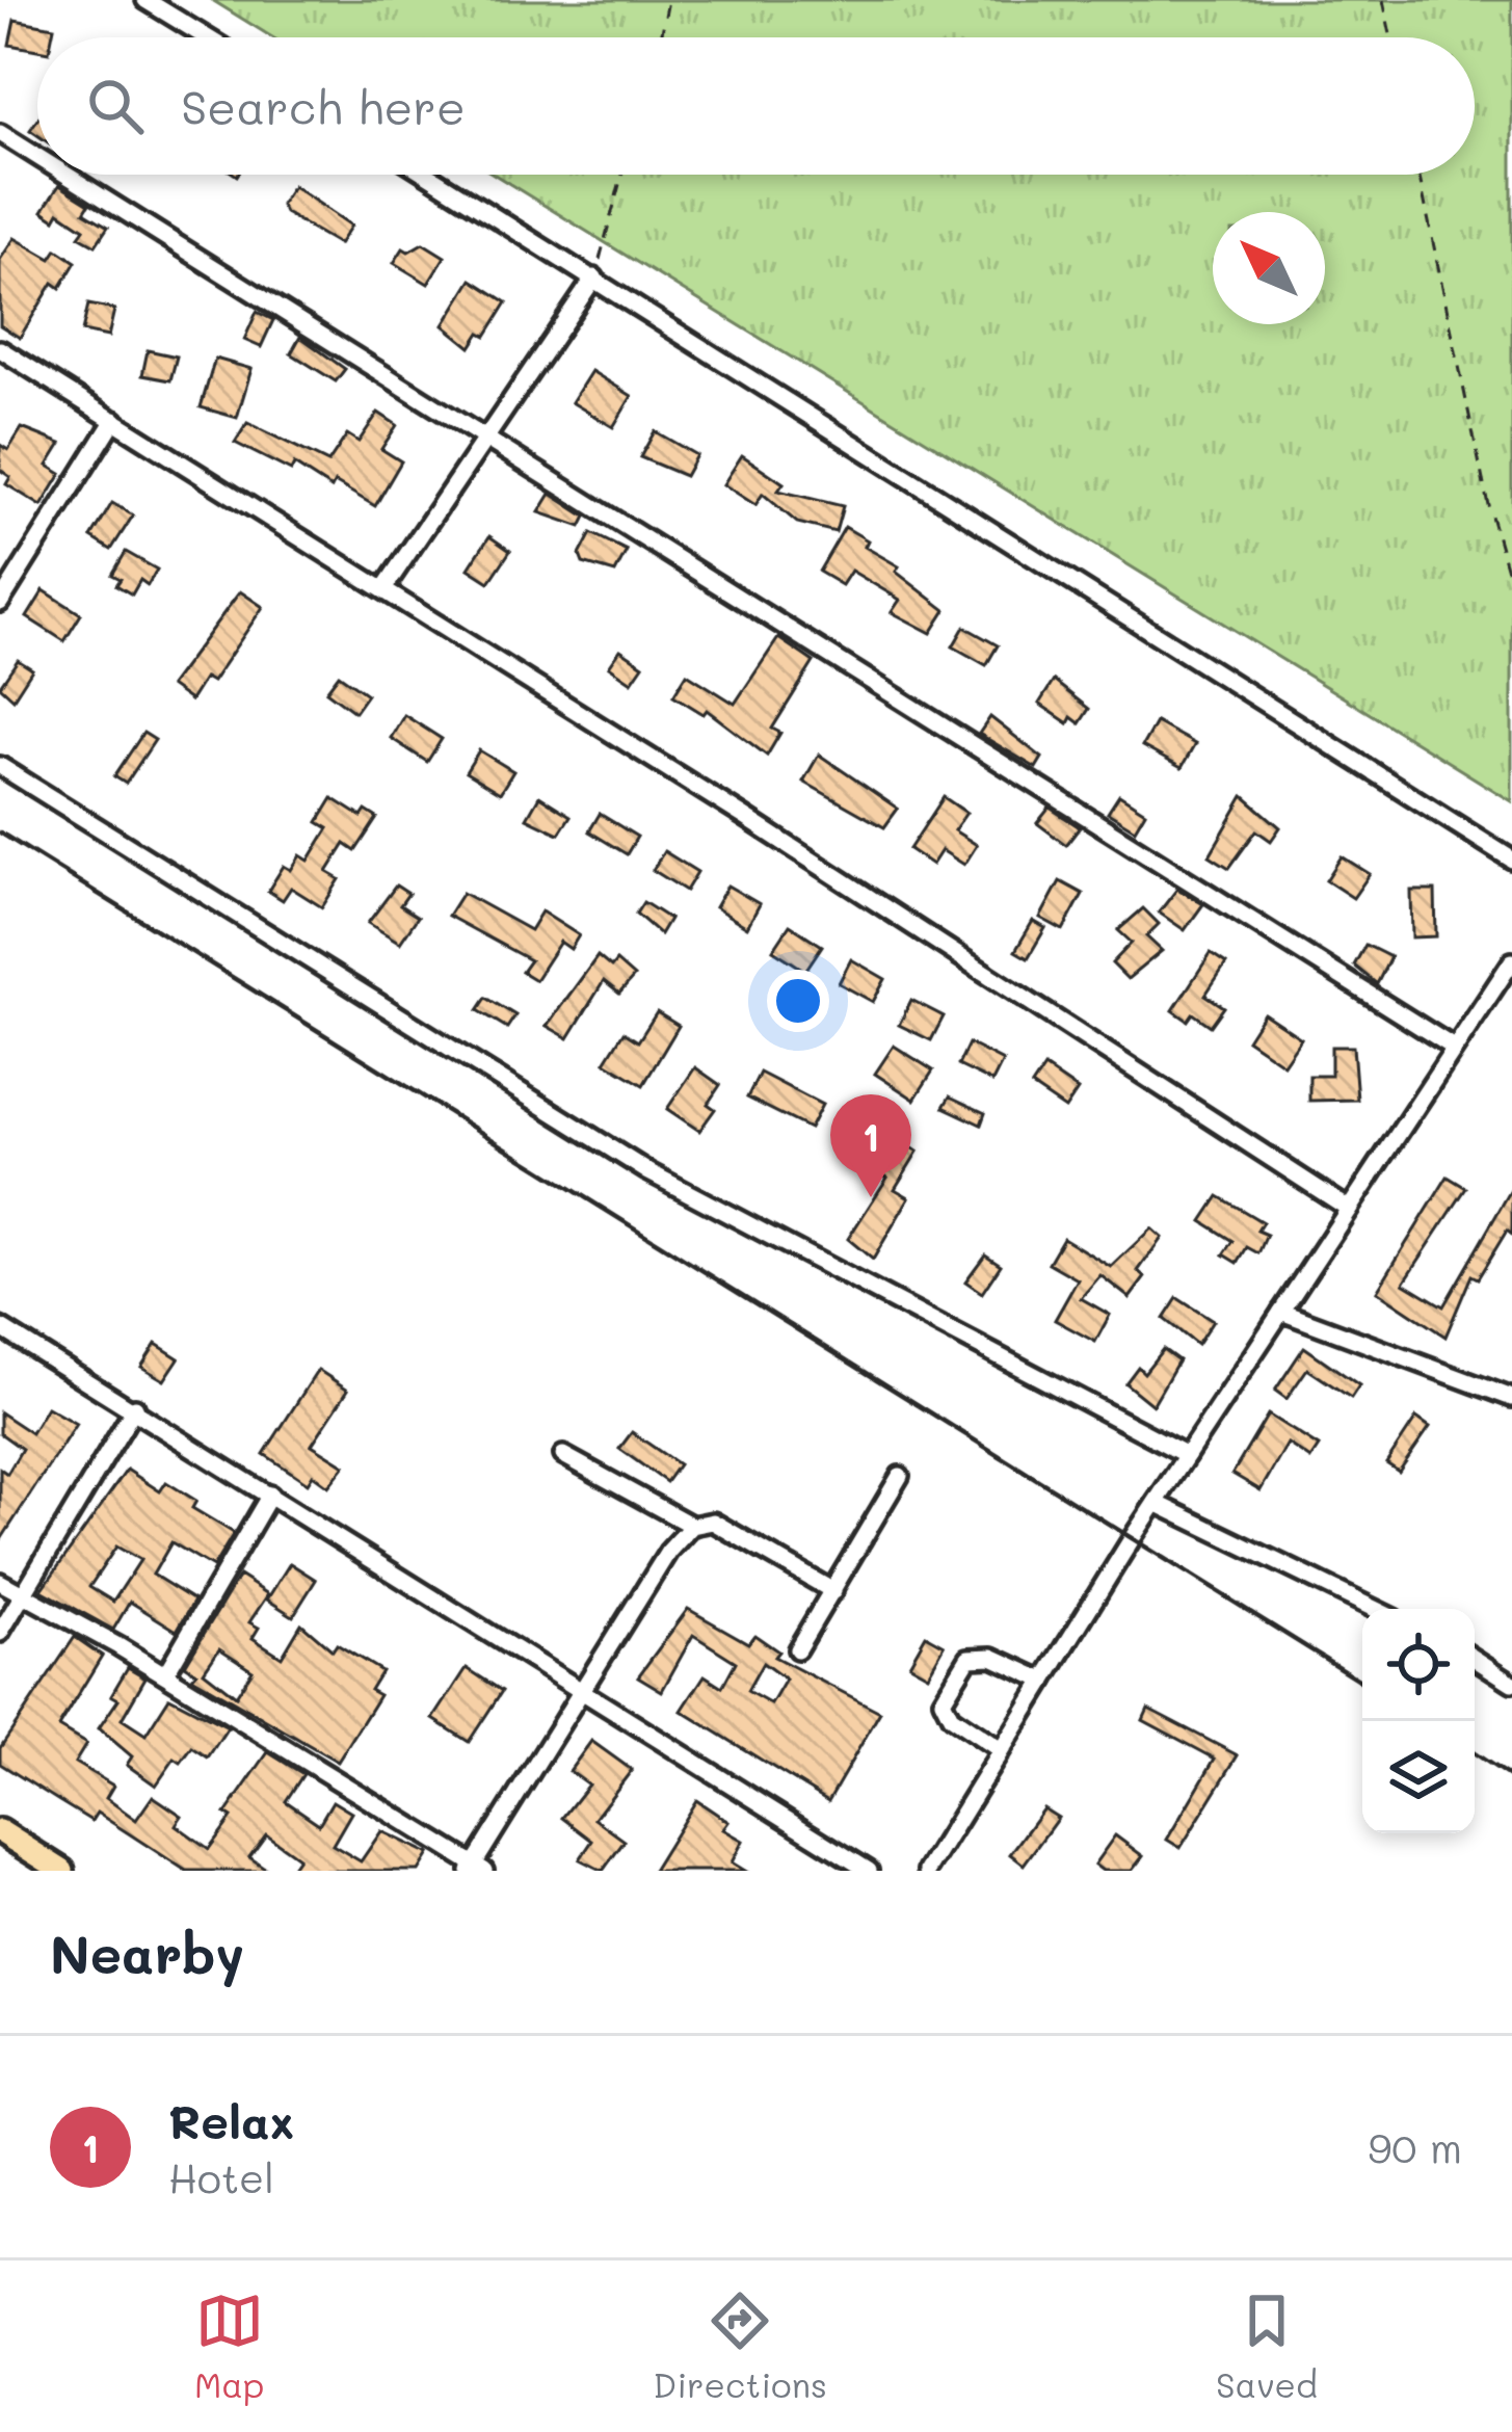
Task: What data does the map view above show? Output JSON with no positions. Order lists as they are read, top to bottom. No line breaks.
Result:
{"north":"top left","page":{"search":"Search here","pins":"1","heading":"Nearby","list":[{"mark":"1","name":"Relax","note":"Hotel","value":"90 m"}],"nav":["Map","Directions","Saved"]}}
